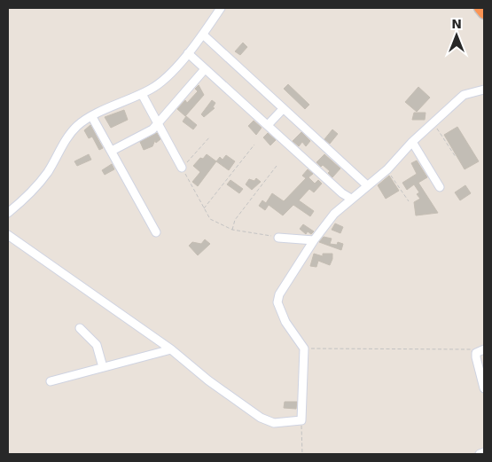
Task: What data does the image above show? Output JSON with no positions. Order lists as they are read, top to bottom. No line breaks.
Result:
{"north":"top"}
